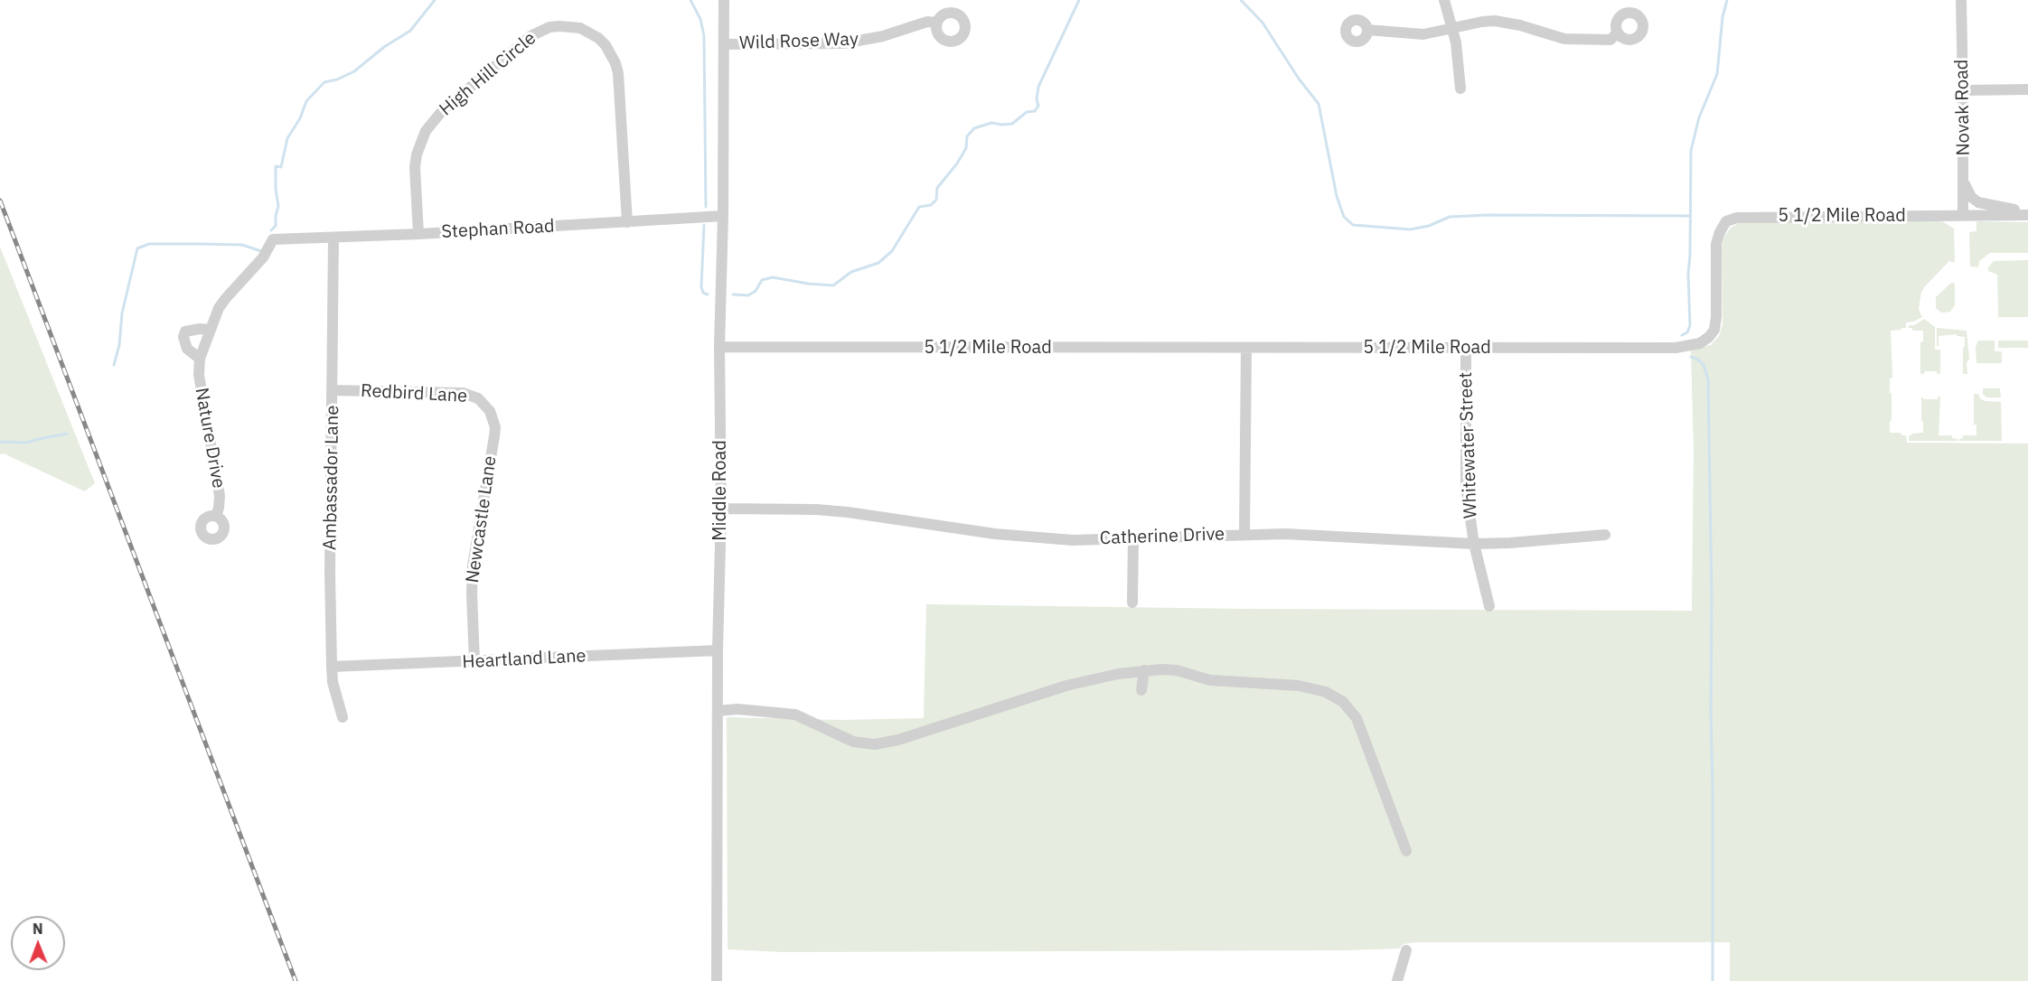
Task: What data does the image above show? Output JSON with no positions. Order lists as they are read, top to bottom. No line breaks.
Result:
{"streets":{"street":["Wild Rose Way","High Hill Circle","Novak Road","5 1/2 Mile Road","Stephan Road","Redbird Lane","Nature Drive","Whitewater Street","Ambassador Lane","Middle Road","Newcastle Lane","Catherine Drive","Heartland Lane"]},"crossings":[["Wild Rose Way","Middle Road"],["High Hill Circle","Stephan Road"],["Novak Road","5 1/2 Mile Road"],["5 1/2 Mile Road","Whitewater Street"],["5 1/2 Mile Road","Middle Road"],["Stephan Road","Nature Drive"],["Stephan Road","Ambassador Lane"],["Stephan Road","Middle Road"],["Redbird Lane","Ambassador Lane"],["Redbird Lane","Newcastle Lane"],["Whitewater Street","Catherine Drive"],["Ambassador Lane","Heartland Lane"],["Middle Road","Catherine Drive"],["Middle Road","Heartland Lane"],["Newcastle Lane","Heartland Lane"]],"north":"top"}
